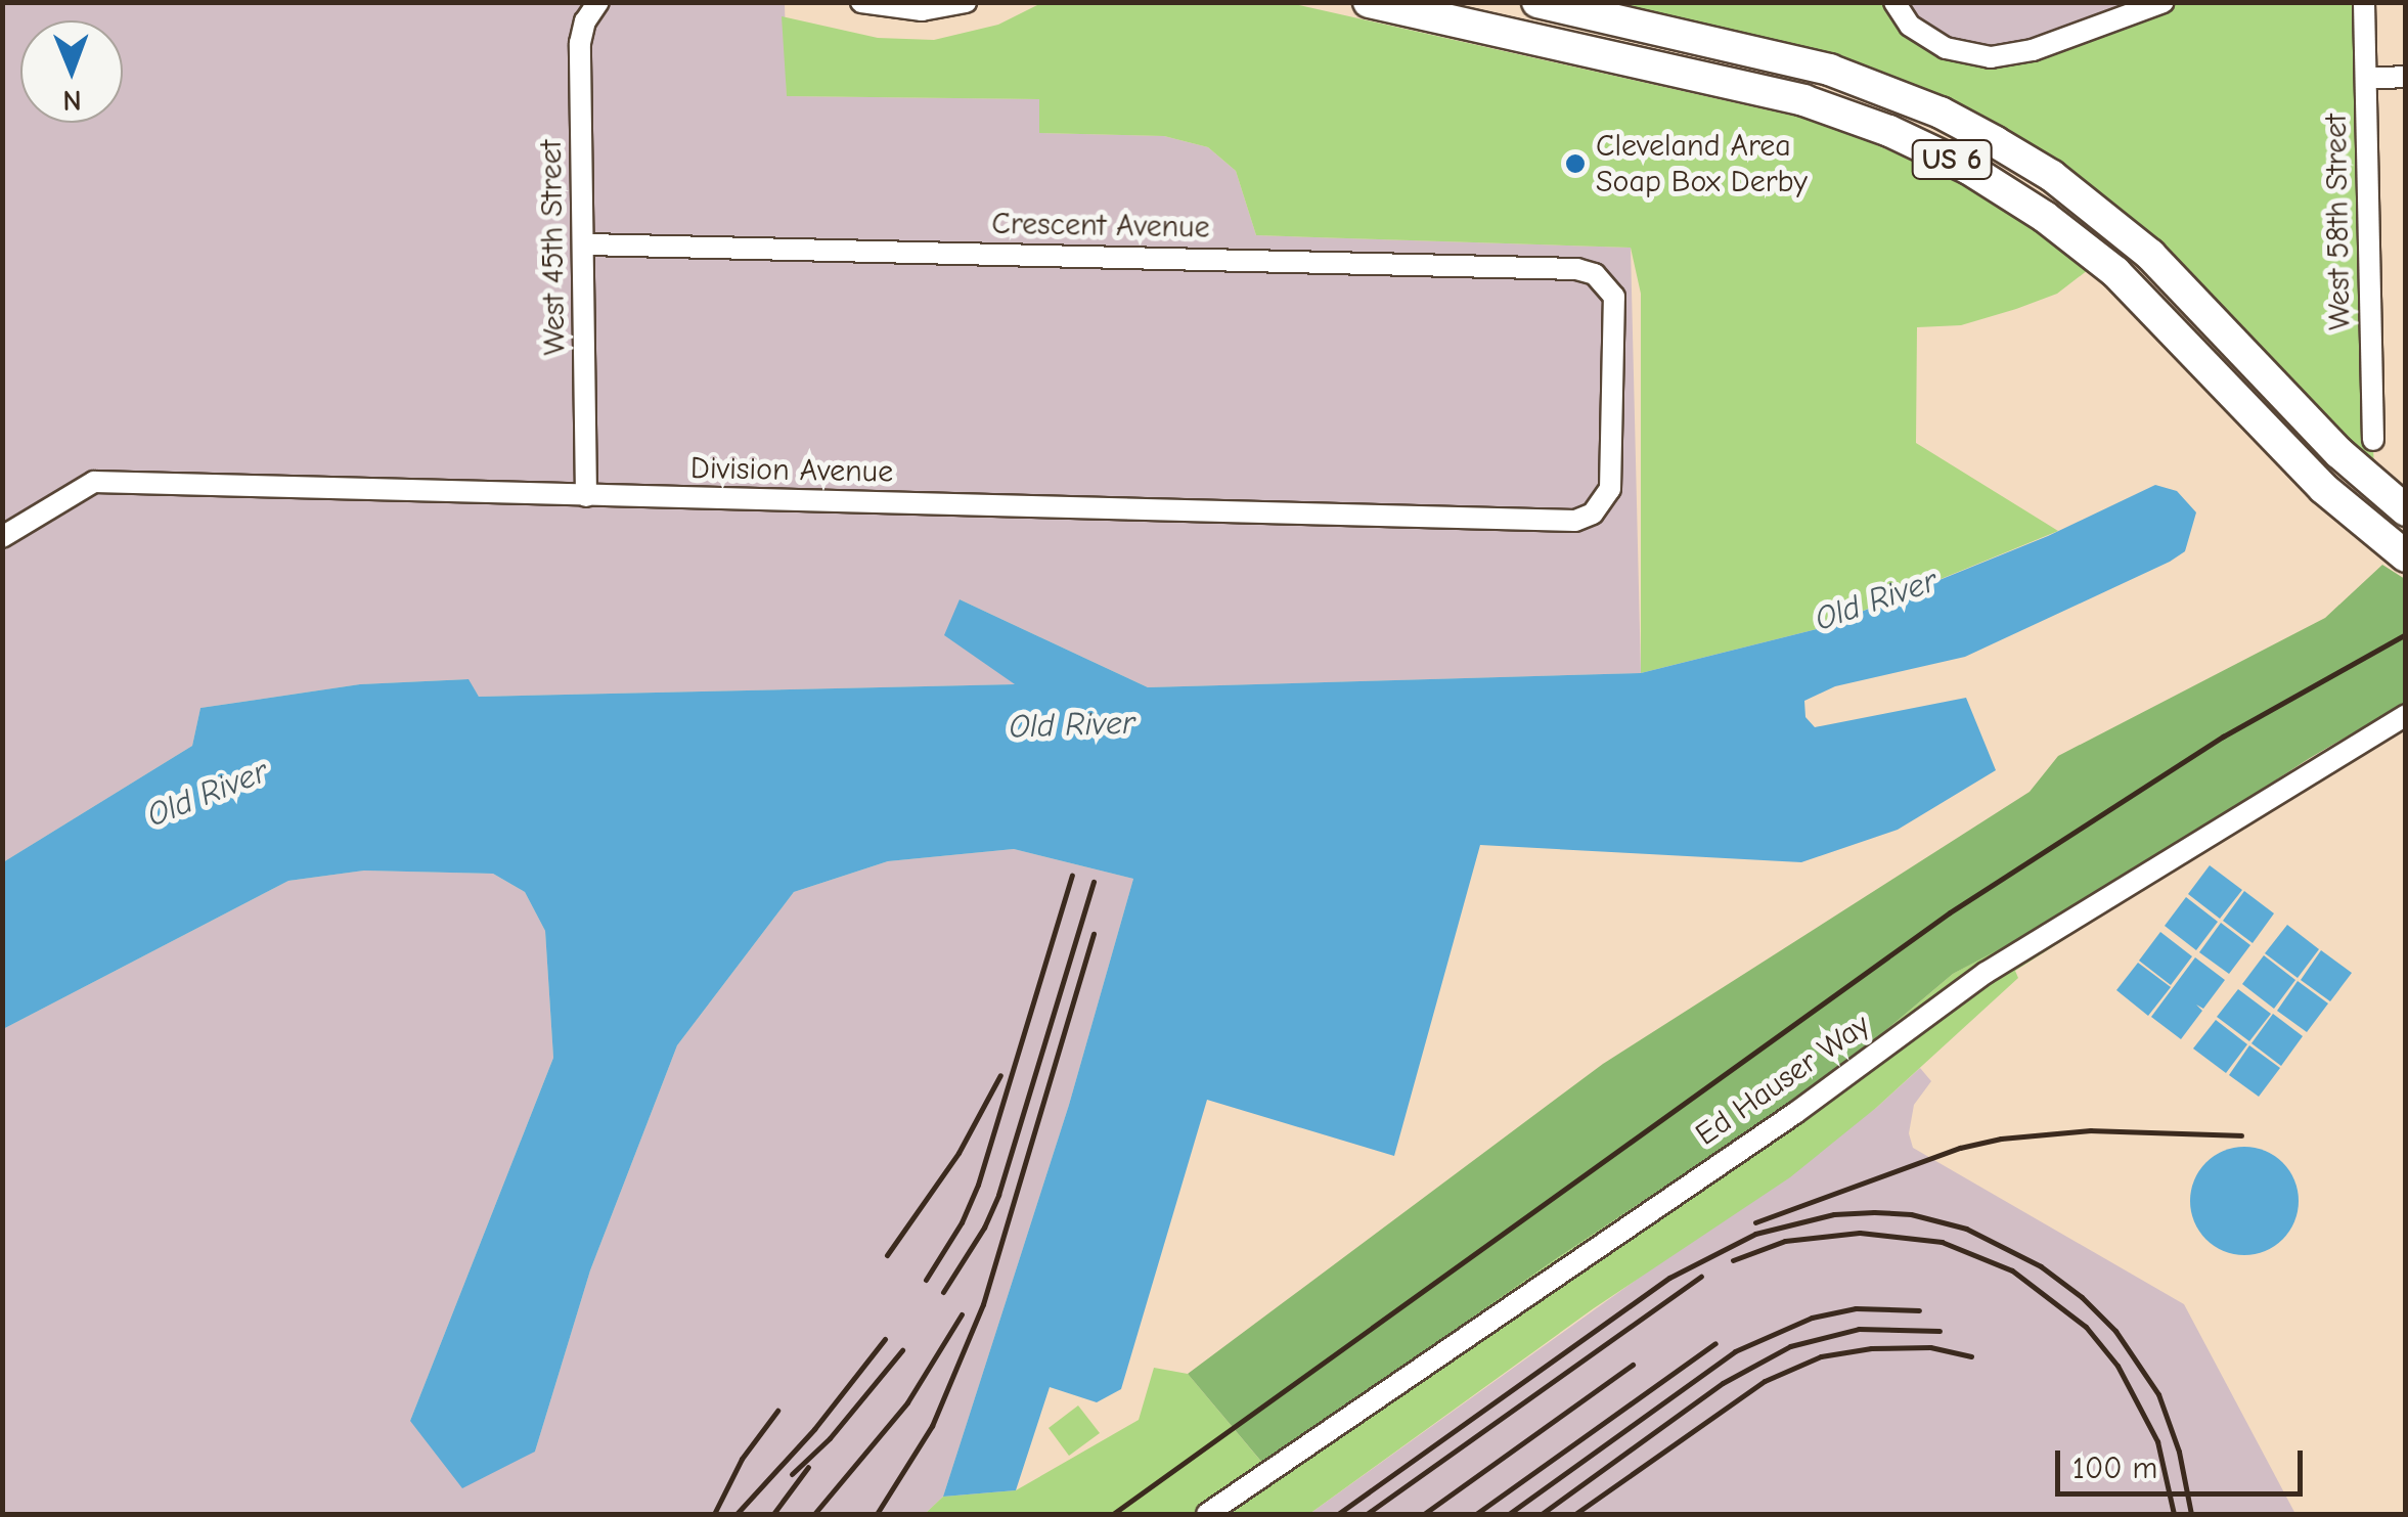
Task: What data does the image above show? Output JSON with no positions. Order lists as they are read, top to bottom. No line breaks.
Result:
{"streets":{"highway":["US 6"],"street":["West 58th Street","Crescent Avenue","West 45th Street","Division Avenue","Ed Hauser Way"]},"crossings":[["Crescent Avenue","West 45th Street"],["Crescent Avenue","Division Avenue"],["West 45th Street","Division Avenue"]],"water":["Old River"],"places":["Cleveland Area Soap Box Derby"],"scale_bar":"100 m","north":"bottom"}
